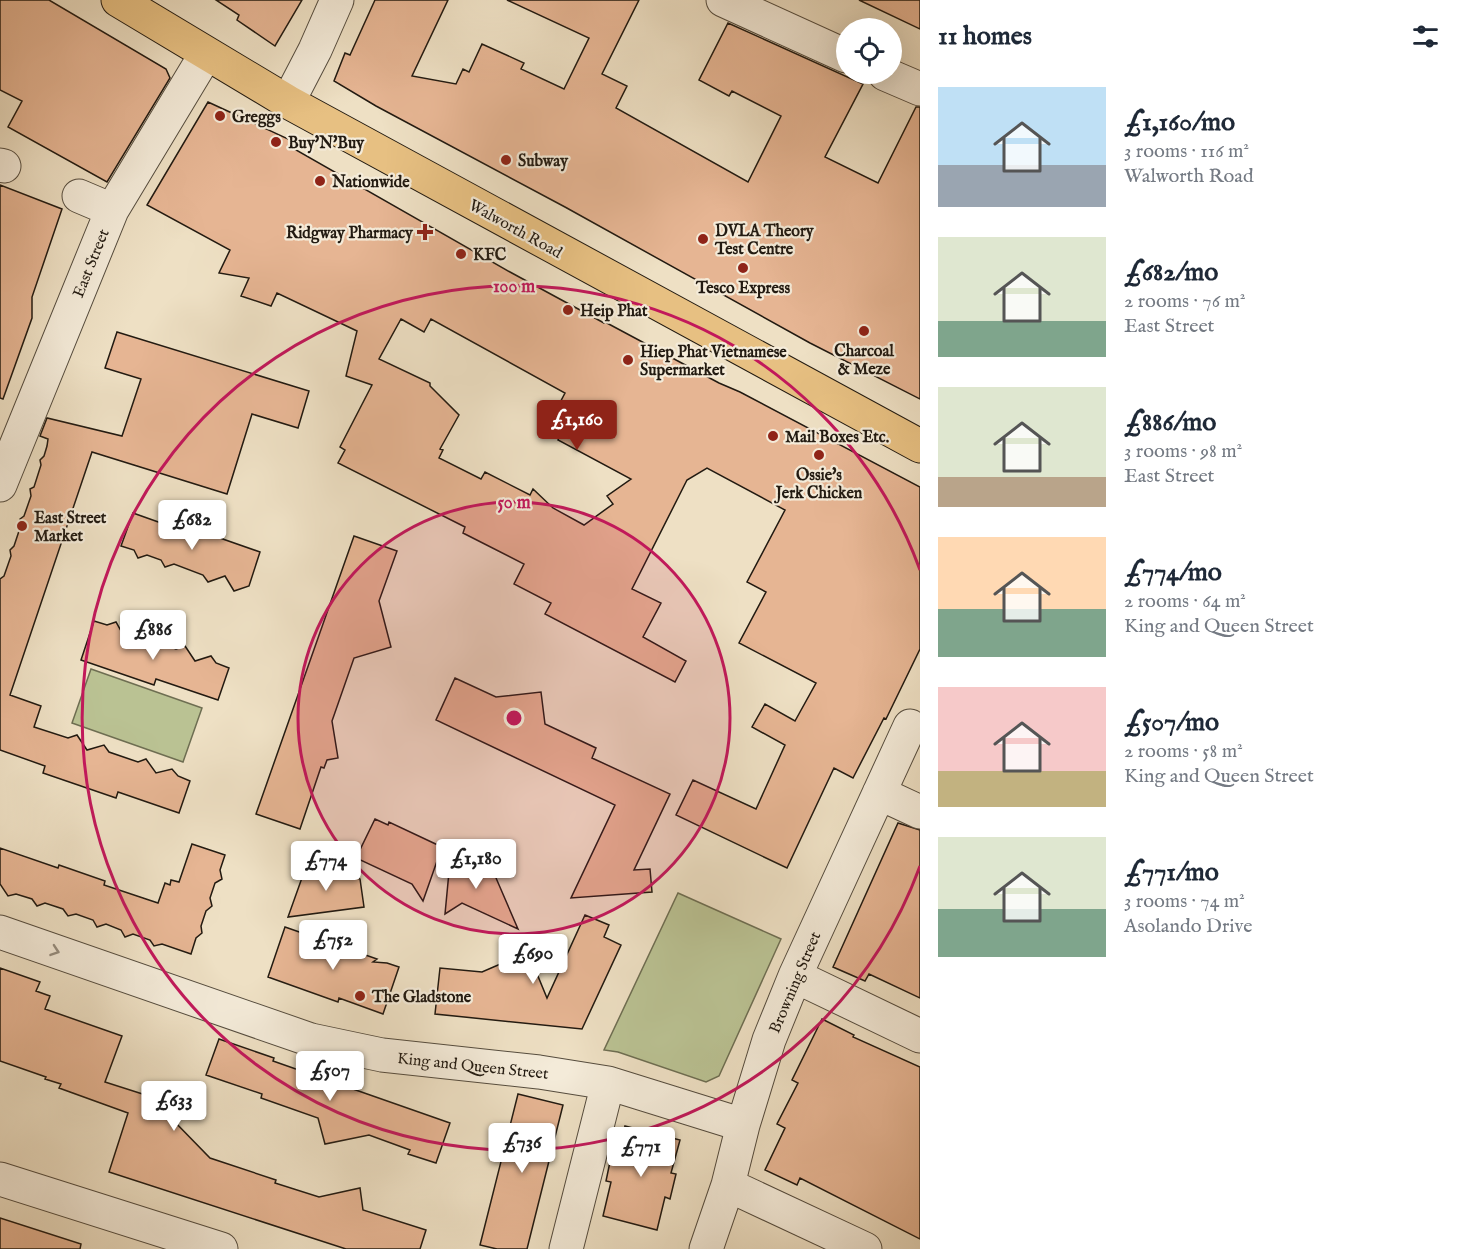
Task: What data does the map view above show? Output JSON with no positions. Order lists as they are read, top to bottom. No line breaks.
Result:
{"streets":{"main road":["Walworth Road"],"street":["East Street","Browning Street","King and Queen Street"]},"crossings":[["Walworth Road","East Street"],["Browning Street","King and Queen Street"]],"places":{"other":["Greggs","Buy'N'Buy","Subway","Nationwide","DVLA Theory Test Centre","KFC","Tesco Express","Heip Phat","Charcoal & Meze","Hiep Phat Vietnamese Supermarket","Mail Boxes Etc.","Ossie's Jerk Chicken","East Street Market","The Gladstone"],"health":["Ridgway Pharmacy"]},"page":{"heading":"11 homes","list":[{"name":"£1,160/mo","note":"3 rooms · 116 m² · Walworth Road"},{"name":"£682/mo","note":"2 rooms · 76 m² · East Street"},{"name":"£886/mo","note":"3 rooms · 98 m² · East Street"},{"name":"£774/mo","note":"2 rooms · 64 m² · King and Queen Street"},{"name":"£507/mo","note":"2 rooms · 58 m² · King and Queen Street"},{"name":"£771/mo","note":"3 rooms · 74 m² · Asolando Drive"}],"price":["£1,160","£682","£886","£1,180","£774","£752","£690","£507","£633","£736","£771"]},"rings":["100 m","50 m"]}
